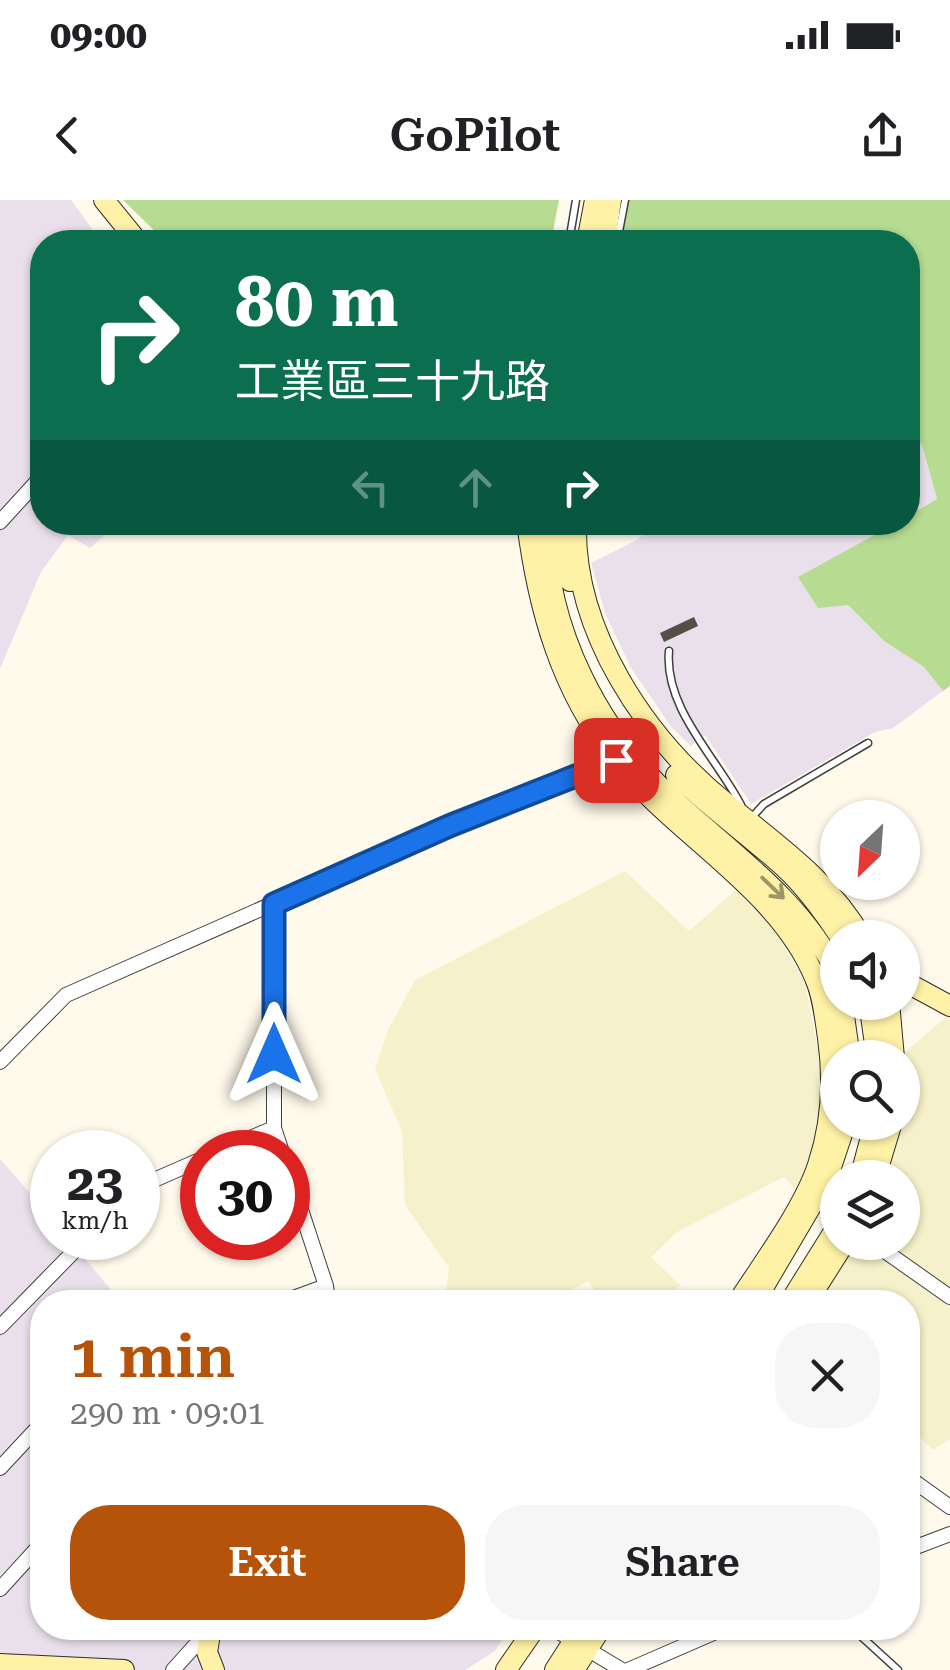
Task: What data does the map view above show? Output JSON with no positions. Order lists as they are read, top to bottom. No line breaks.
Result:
{"north":"bottom left","page":{"status":"09:00","header":"GoPilot","turn":["80 m","工業區三十九路"],"speed":"23 km/h","limit":"30","heading":["1 min","290 m · 09:01"],"buttons":["Exit","Share"]}}
